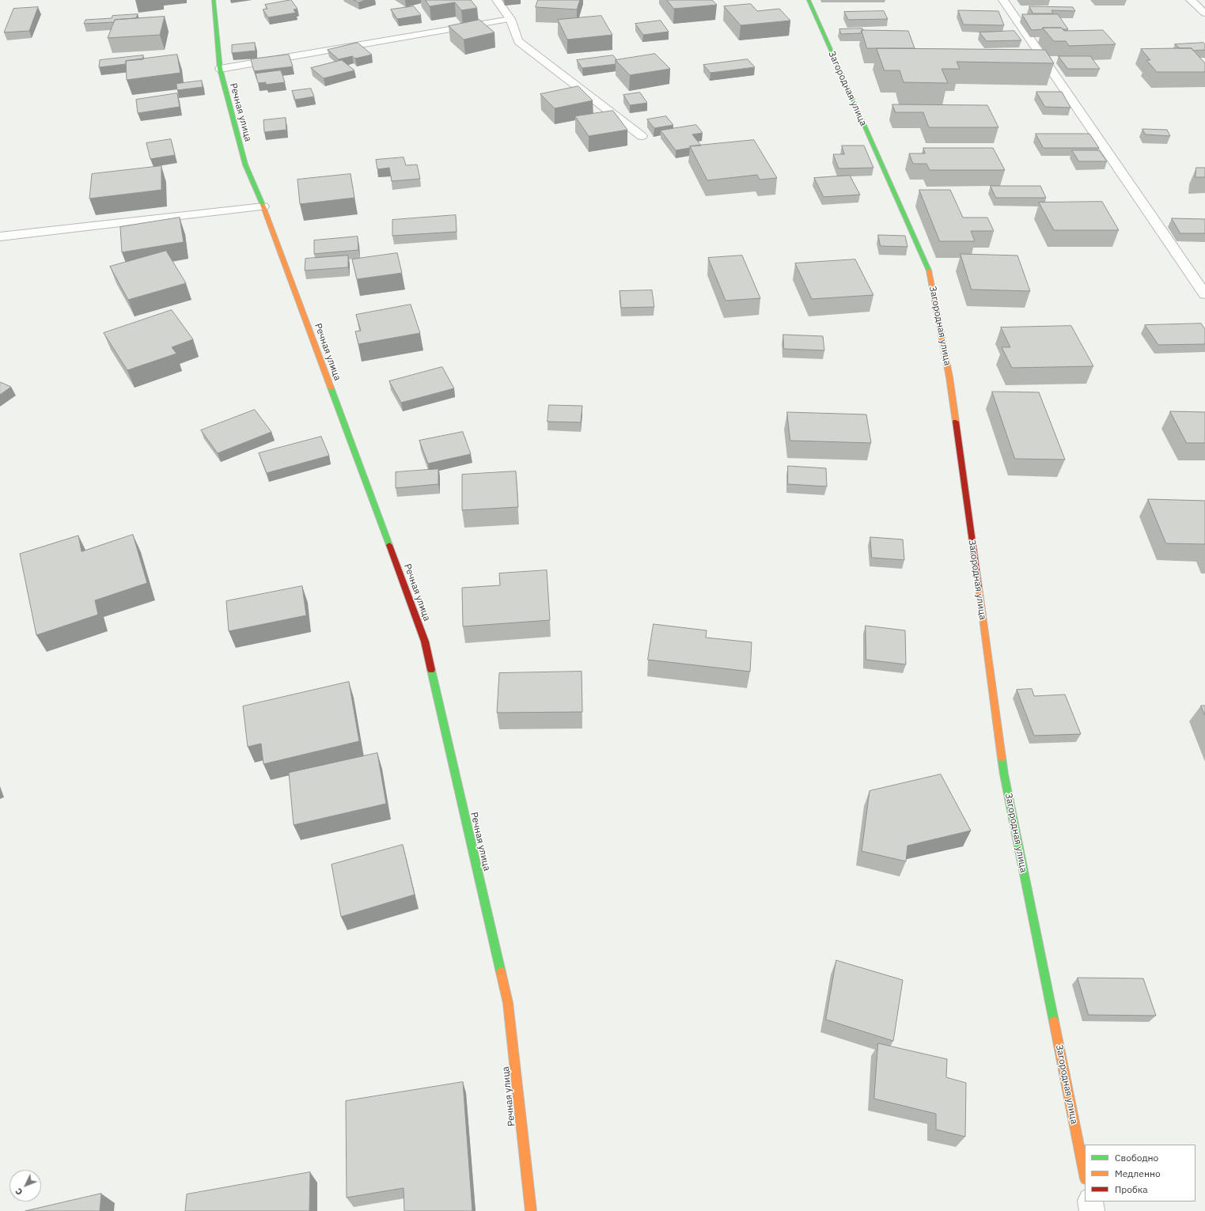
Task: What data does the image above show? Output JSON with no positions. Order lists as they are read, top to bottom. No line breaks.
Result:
{"streets":{"street":["Загородная улица","Речная улица"]},"legend":["Свободно","Медленно","Пробка"],"north":"bottom left"}
